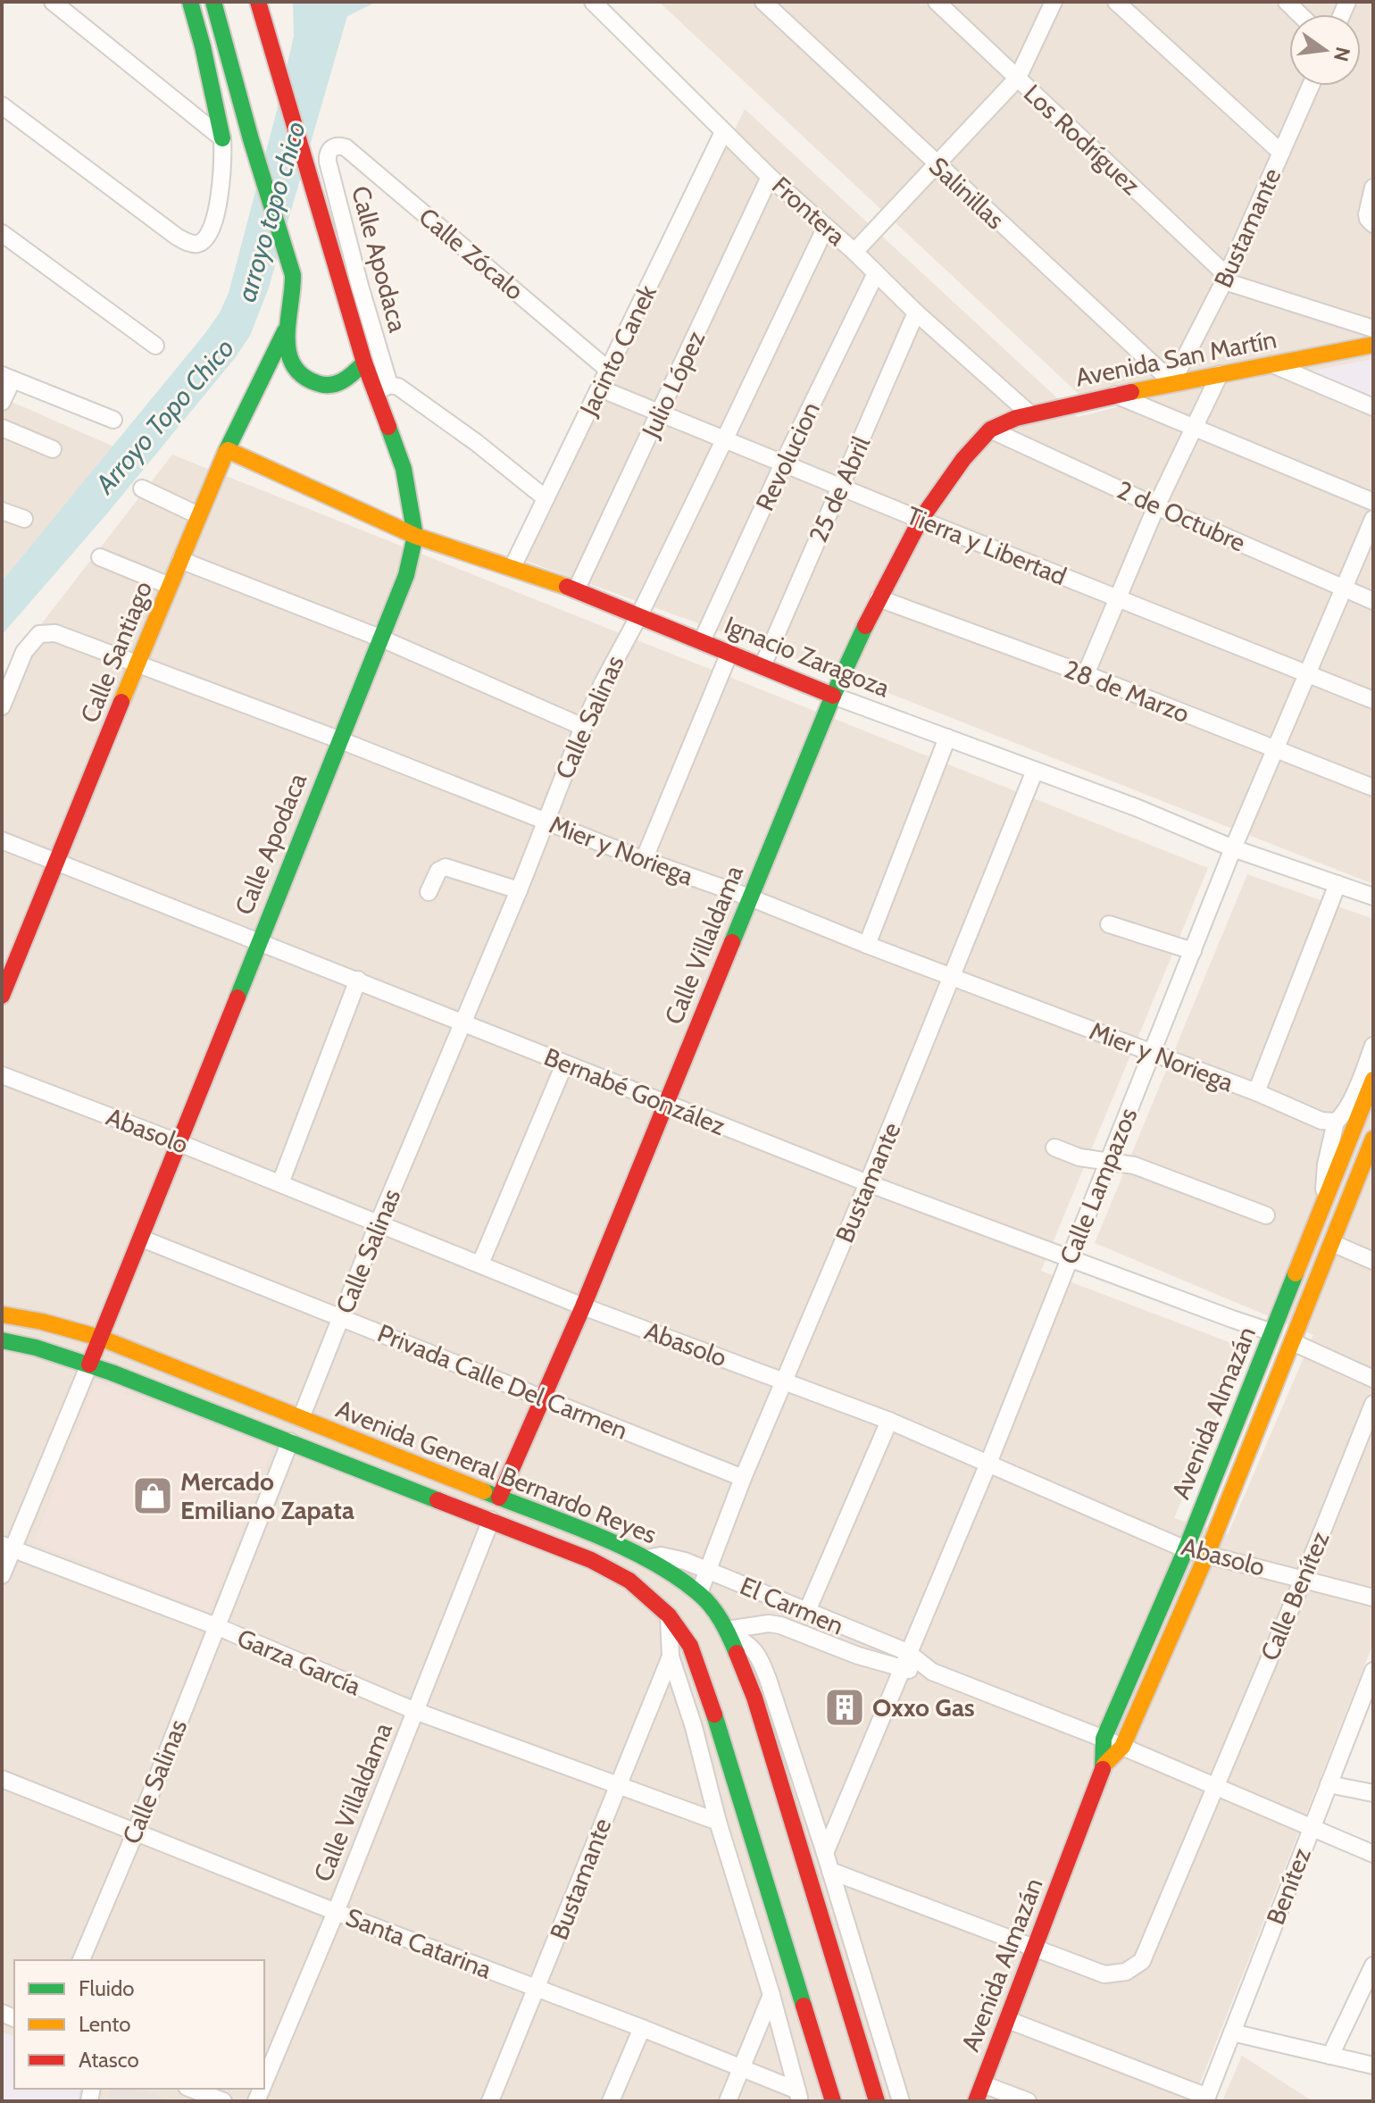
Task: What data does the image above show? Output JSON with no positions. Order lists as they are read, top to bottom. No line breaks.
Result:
{"streets":{"main road":["Calle Apodaca","Avenida San Martín","Calle Santiago","Ignacio Zaragoza","Calle Villaldama","Avenida Almazán","Avenida General Bernardo Reyes"],"street":["Los Rodríguez","Salinillas","Frontera","Bustamante","Calle Zócalo","Jacinto Canek","Julio López","Revolucion","25 de Abril","2 de Octubre","Tierra y Libertad","28 de Marzo","Calle Salinas","Mier y Noriega","Bernabé González","Abasolo","Calle Lampazos","Privada Calle Del Carmen","Calle Benítez","El Carmen","Garza García","Benítez","Santa Catarina"]},"crossings":[["Los Rodríguez","Bustamante"],["Salinillas","Bustamante"],["Salinillas","Avenida San Martín"],["Frontera","Jacinto Canek"],["Frontera","Avenida San Martín"],["Frontera","Julio López"],["Frontera","Revolucion"],["Frontera","25 de Abril"],["Frontera","Calle Salinas"],["Bustamante","Avenida San Martín"],["Bustamante","Ignacio Zaragoza"],["Bustamante","Mier y Noriega"],["Bustamante","Bernabé González"],["Bustamante","Abasolo"],["Bustamante","Privada Calle Del Carmen"],["Bustamante","Avenida General Bernardo Reyes"],["Bustamante","El Carmen"],["Bustamante","Garza García"],["Bustamante","Santa Catarina"],["Calle Zócalo","Calle Apodaca"],["Calle Zócalo","Jacinto Canek"],["Calle Apodaca","Ignacio Zaragoza"],["Calle Apodaca","Mier y Noriega"],["Calle Apodaca","Bernabé González"],["Calle Apodaca","Abasolo"],["Calle Apodaca","Privada Calle Del Carmen"],["Calle Apodaca","Avenida General Bernardo Reyes"],["Jacinto Canek","Tierra y Libertad"],["Jacinto Canek","Ignacio Zaragoza"],["Avenida San Martín","2 de Octubre"],["Avenida San Martín","Calle Villaldama"],["Julio López","Tierra y Libertad"],["Julio López","Ignacio Zaragoza"],["Revolucion","Tierra y Libertad"],["Revolucion","Ignacio Zaragoza"],["25 de Abril","Tierra y Libertad"],["25 de Abril","Ignacio Zaragoza"],["2 de Octubre","Calle Villaldama"],["2 de Octubre","Calle Lampazos"],["Tierra y Libertad","Calle Salinas"],["Tierra y Libertad","Calle Villaldama"],["Tierra y Libertad","Calle Lampazos"],["Calle Santiago","Ignacio Zaragoza"],["Calle Santiago","Mier y Noriega"],["Calle Santiago","Bernabé González"],["Ignacio Zaragoza","Calle Salinas"],["Ignacio Zaragoza","Calle Villaldama"],["Ignacio Zaragoza","Calle Lampazos"],["28 de Marzo","Calle Villaldama"],["28 de Marzo","Calle Lampazos"],["Calle Salinas","Mier y Noriega"],["Calle Salinas","Bernabé González"],["Calle Salinas","Abasolo"],["Calle Salinas","Privada Calle Del Carmen"],["Calle Salinas","Avenida General Bernardo Reyes"],["Calle Salinas","Garza García"],["Calle Salinas","Santa Catarina"],["Mier y Noriega","Calle Villaldama"],["Mier y Noriega","Calle Lampazos"],["Calle Villaldama","Bernabé González"],["Calle Villaldama","Abasolo"],["Calle Villaldama","Privada Calle Del Carmen"],["Calle Villaldama","Avenida General Bernardo Reyes"],["Calle Villaldama","Garza García"],["Calle Villaldama","Santa Catarina"],["Bernabé González","Calle Lampazos"],["Bernabé González","Avenida Almazán"],["Abasolo","Calle Lampazos"],["Abasolo","Avenida Almazán"],["Abasolo","Calle Benítez"],["Calle Lampazos","El Carmen"],["Avenida Almazán","Calle Benítez"],["Avenida Almazán","El Carmen"],["Avenida General Bernardo Reyes","El Carmen"],["Calle Benítez","El Carmen"],["El Carmen","Benítez"]],"water":["arroyo topo chico","Arroyo Topo Chico"],"places":{"shop":["Mercado Emiliano Zapata"],"building":["Oxxo Gas"]},"legend":["Fluido","Lento","Atasco"],"north":"right"}
